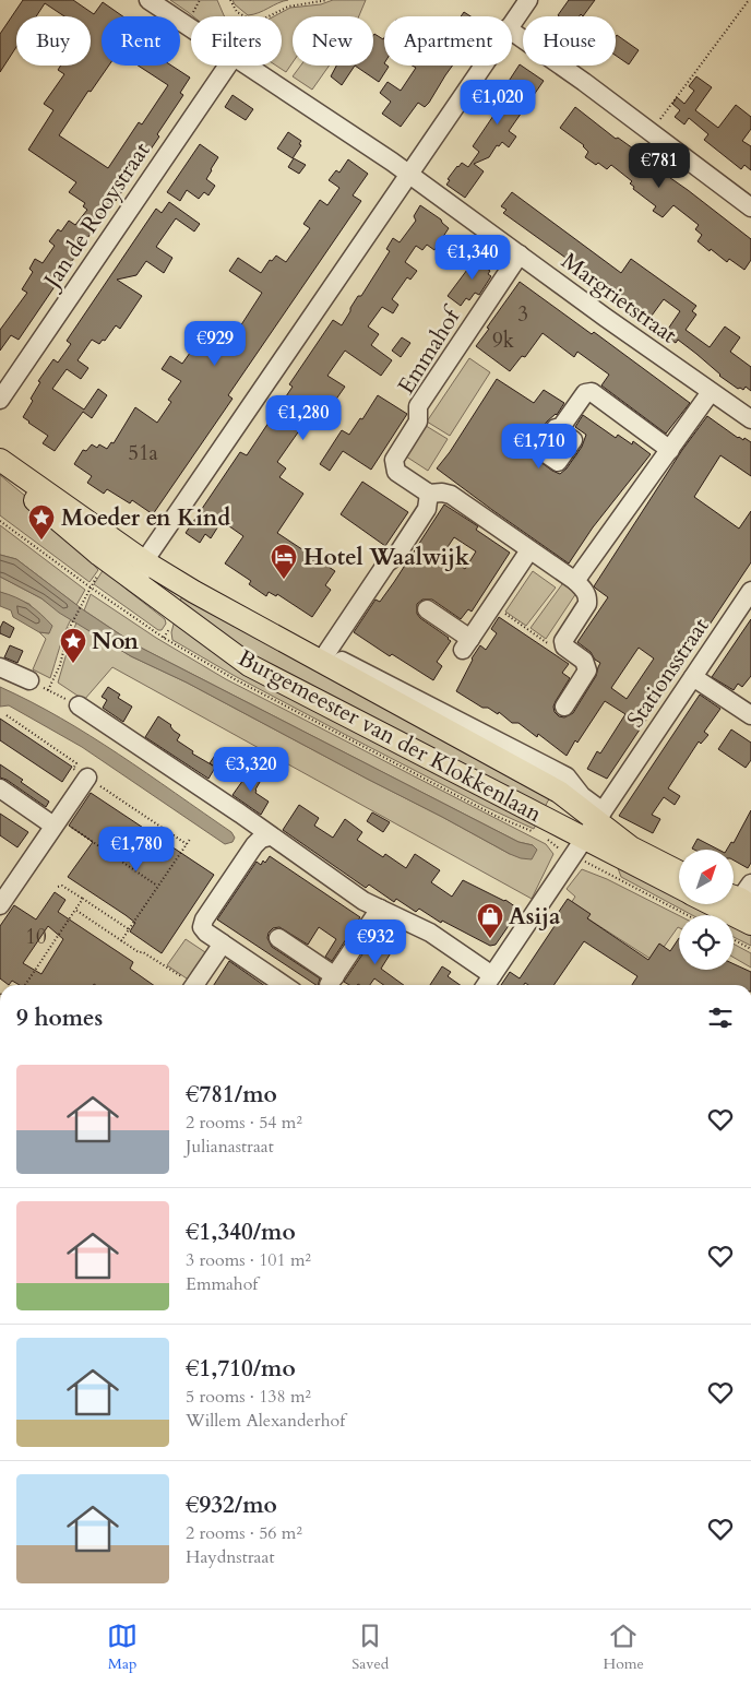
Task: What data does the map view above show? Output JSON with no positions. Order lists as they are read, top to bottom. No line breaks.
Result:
{"streets":{"main road":["Burgemeester van der Klokkenlaan"],"street":["Jan de Rooystraat","Margrietstraat","Emmahof","Stationsstraat"]},"crossings":[["Margrietstraat","Emmahof"],["Stationsstraat","Burgemeester van der Klokkenlaan"]],"places":{"place":["Moeder en Kind","Non"],"hotel":["Hotel Waalwijk"],"shop":["Asija"]},"house_numbers":["3","9k","51a","10"],"north":"top right","page":{"chip":["Buy","Rent","Filters","New","Apartment","House"],"price":["€1,020","€781","€1,340","€929","€1,280","€1,710","€3,320","€1,780","€932"],"heading":"9 homes","list":[{"name":"€781/mo","note":"2 rooms · 54 m² · Julianastraat"},{"name":"€1,340/mo","note":"3 rooms · 101 m² · Emmahof"},{"name":"€1,710/mo","note":"5 rooms · 138 m² · Willem Alexanderhof"},{"name":"€932/mo","note":"2 rooms · 56 m² · Haydnstraat"}],"tabs":["Map","Saved","Home"]}}
